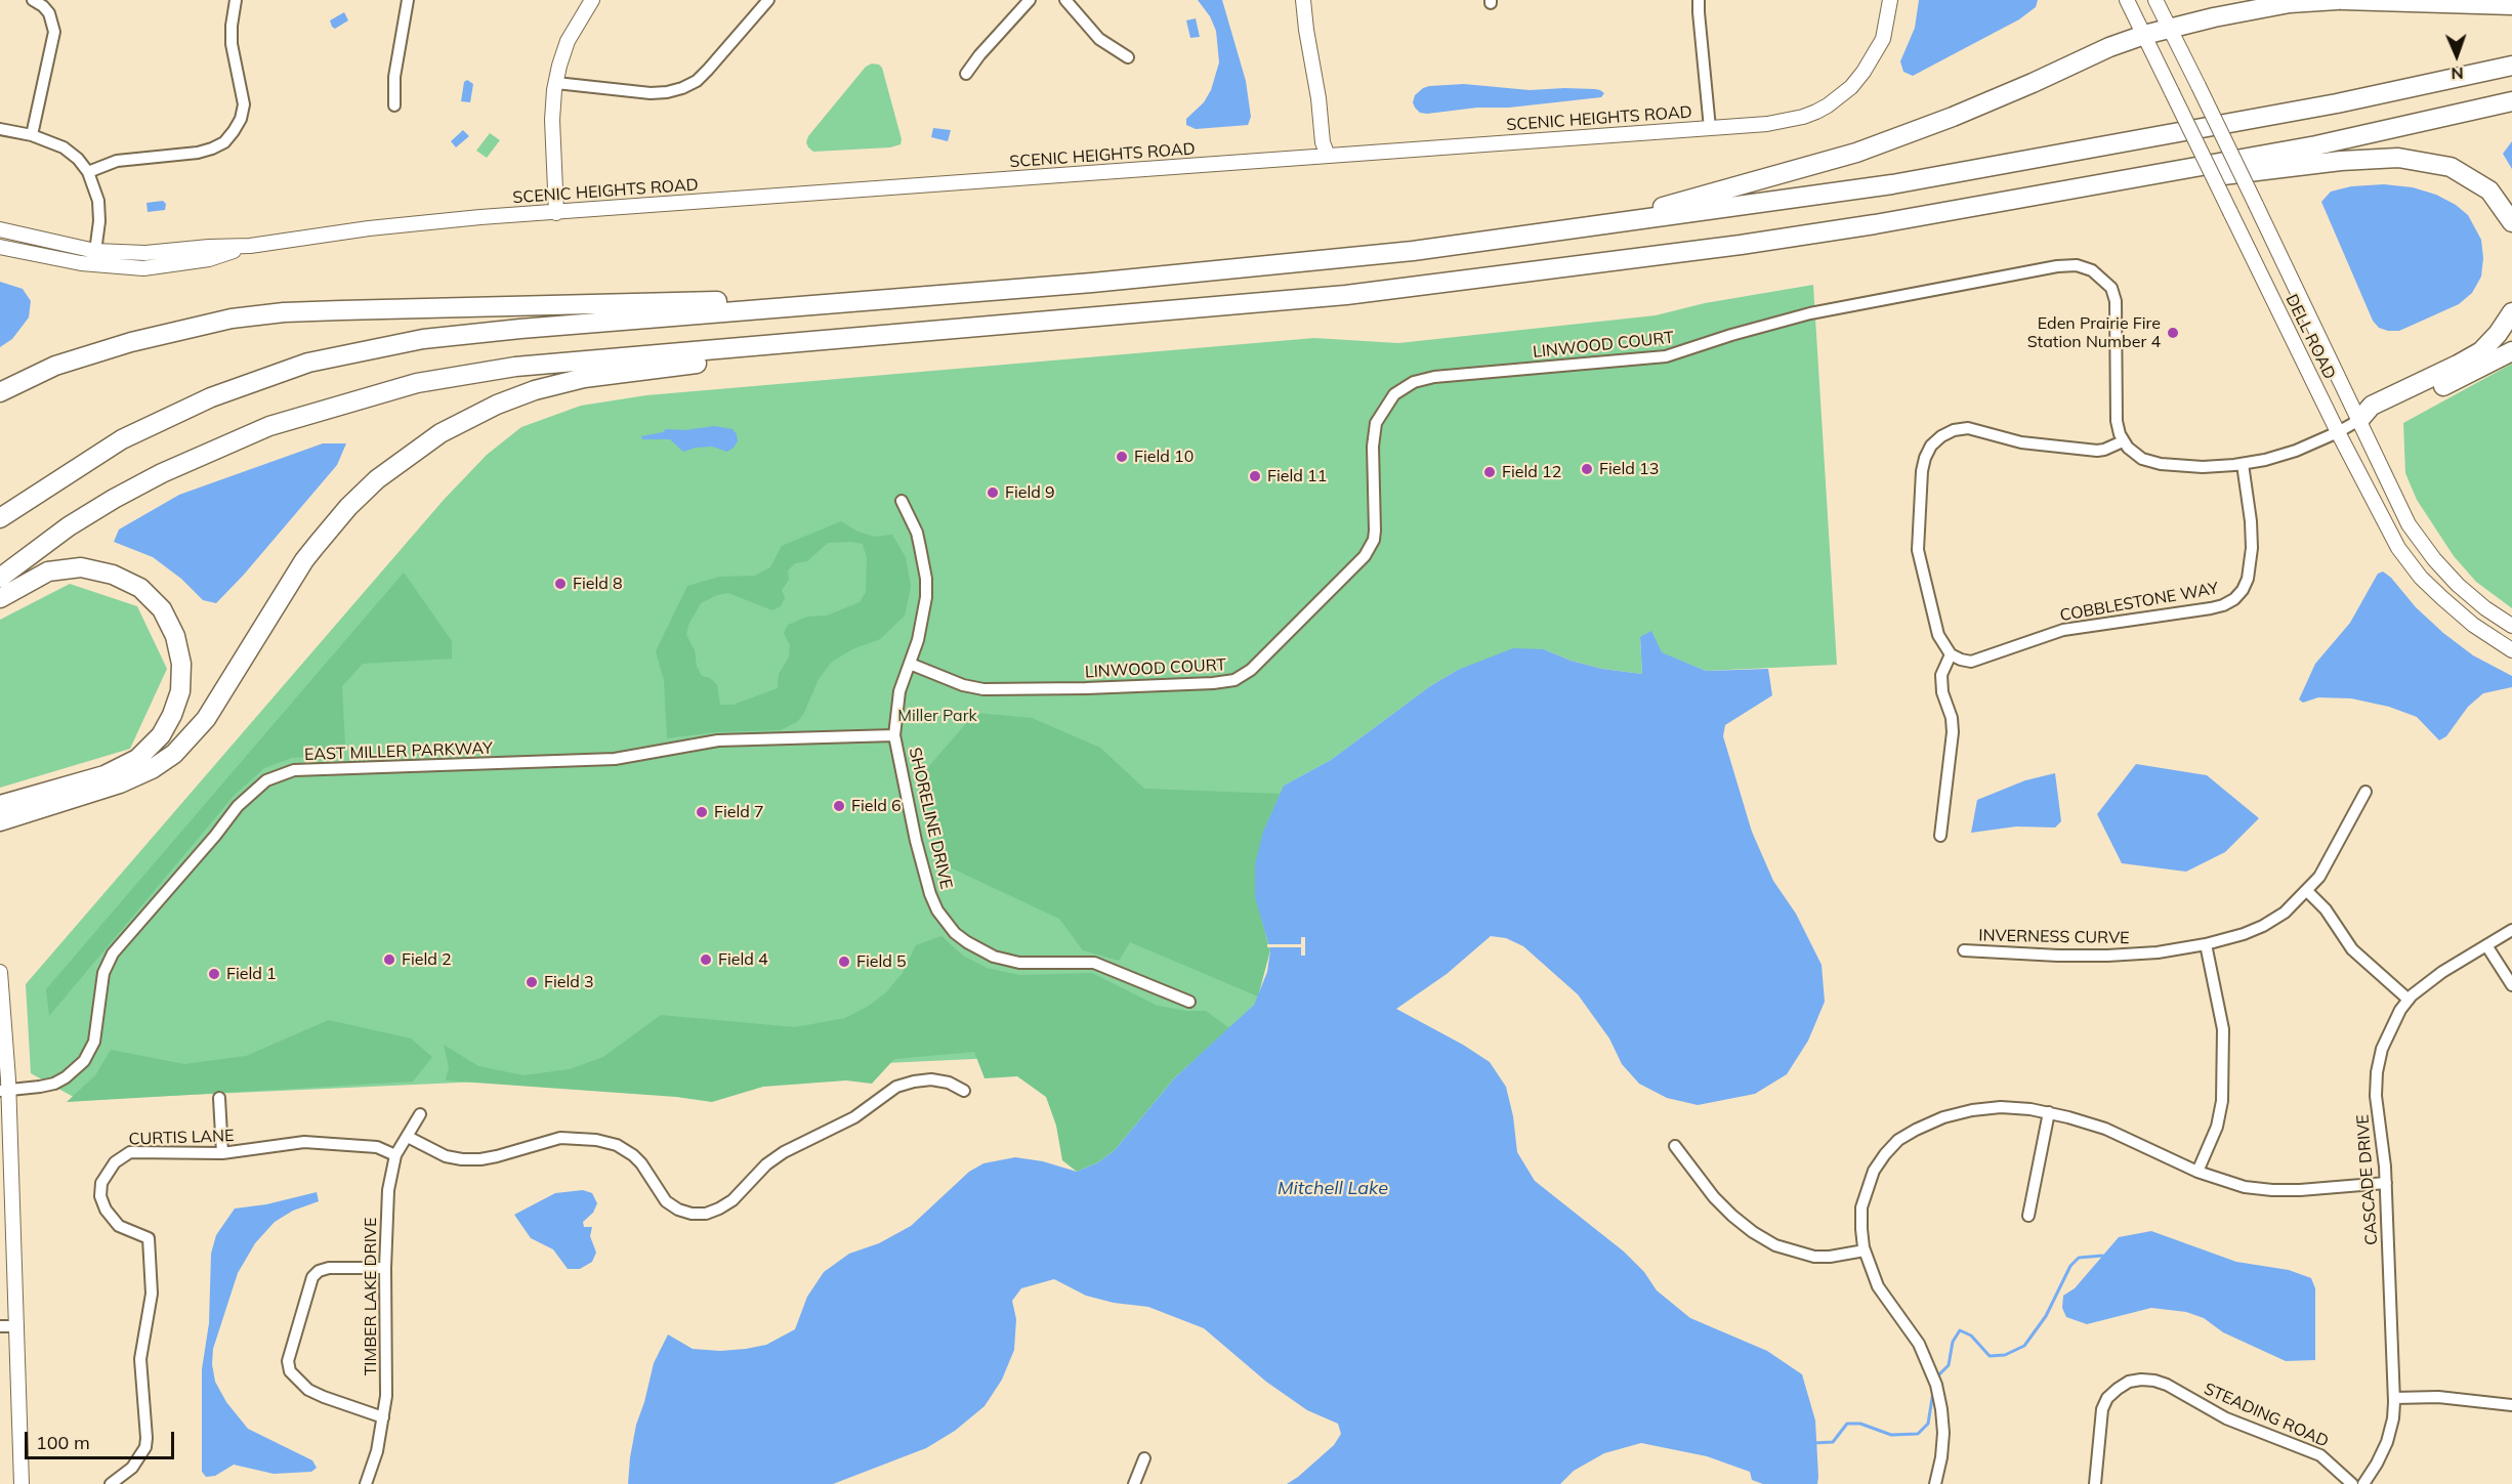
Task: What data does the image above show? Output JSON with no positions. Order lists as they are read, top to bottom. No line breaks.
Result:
{"streets":{"street":["SCENIC HEIGHTS ROAD","DELL ROAD","LINWOOD COURT","COBBLESTONE WAY","EAST MILLER PARKWAY","SHORELINE DRIVE","INVERNESS CURVE","CURTIS LANE","CASCADE DRIVE","TIMBER LAKE DRIVE","STEADING ROAD"]},"crossings":[["LINWOOD COURT","SHORELINE DRIVE"],["EAST MILLER PARKWAY","SHORELINE DRIVE"],["CURTIS LANE","TIMBER LAKE DRIVE"]],"water":["Mitchell Lake"],"parks":["Miller Park"],"places":["Eden Prairie Fire Station Number 4","Field 10","Field 13","Field 12","Field 11","Field 9","Field 8","Field 6","Field 7","Field 2","Field 4","Field 5","Field 1","Field 3"],"scale_bar":"100 m","north":"bottom"}
